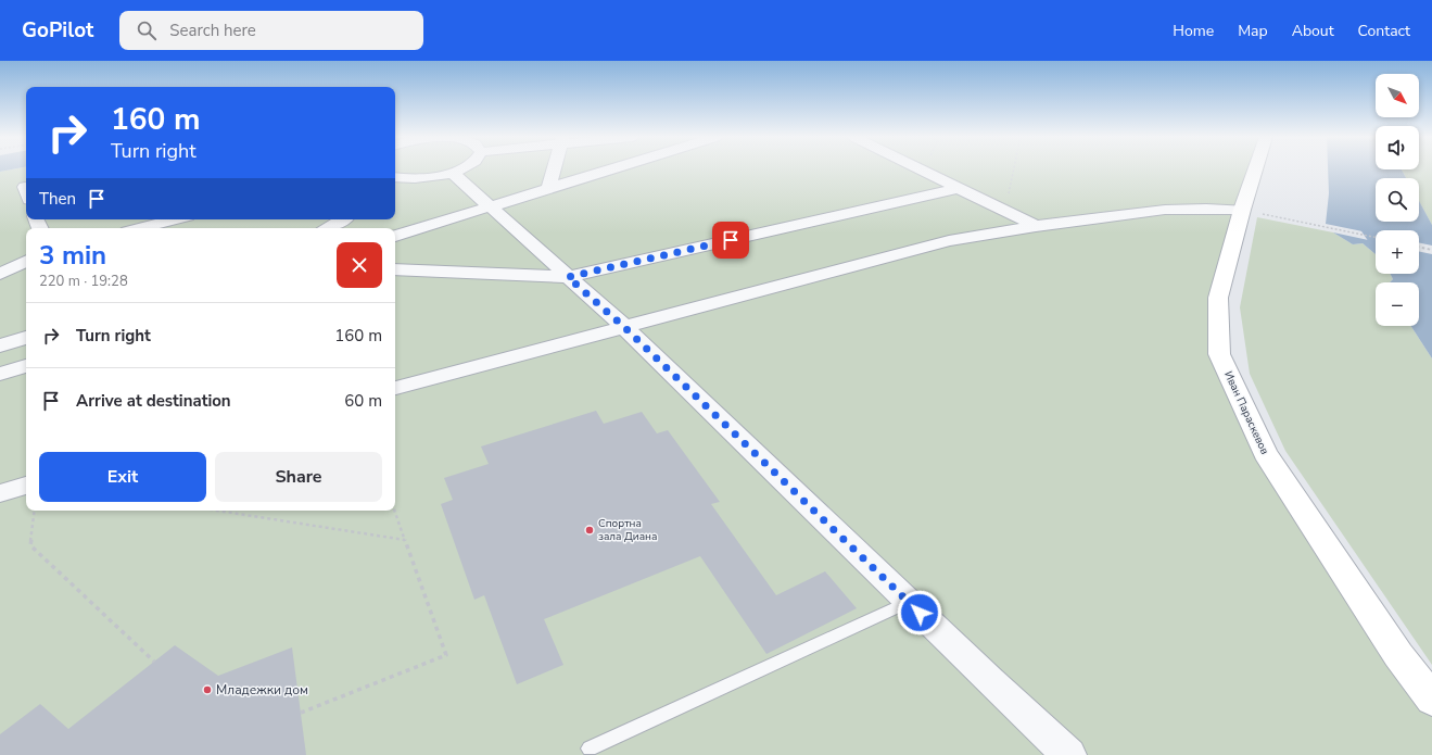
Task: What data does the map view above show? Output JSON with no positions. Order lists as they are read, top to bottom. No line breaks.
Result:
{"streets":{"street":["Иван Параскевов"]},"places":["Спортна зала Диана","Младежки дом"],"north":"bottom right","page":{"header":"GoPilot","search":"Search here","nav":["Home","Map","About","Contact"],"map_buttons":["+","−"],"turn":["160 m","Turn right"],"then":"Then","heading":["3 min","220 m · 19:28"],"list":[{"name":"Turn right","value":"160 m"},{"name":"Arrive at destination","value":"60 m"}],"buttons":["Exit","Share"]}}
